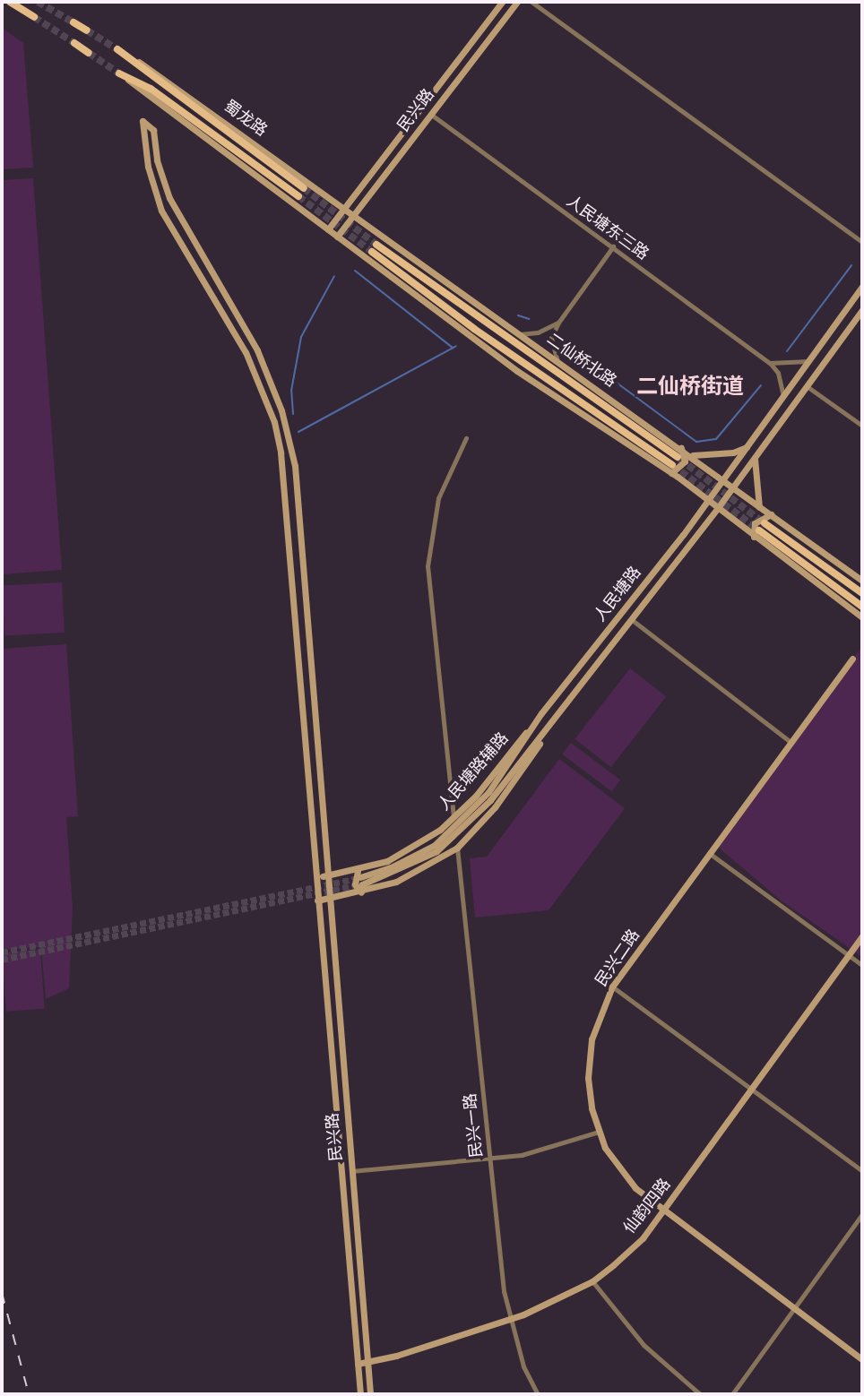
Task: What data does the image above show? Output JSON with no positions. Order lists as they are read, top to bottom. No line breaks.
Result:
{"streets":{"main road":["蜀龙路"],"street":["民兴路","人民塘东三路","二仙桥北路","人民塘路","人民塘路辅路","民兴二路","民兴一路","仙韵四路"]},"crossings":[["民兴路","蜀龙路"],["民兴路","人民塘东三路"],["民兴路","二仙桥北路"],["民兴路","人民塘路辅路"],["民兴路","仙韵四路"],["蜀龙路","二仙桥北路"],["蜀龙路","人民塘路"],["二仙桥北路","人民塘路"],["人民塘路","人民塘路辅路"],["民兴二路","仙韵四路"],["民兴一路","仙韵四路"]],"districts":["二仙桥街道"]}
